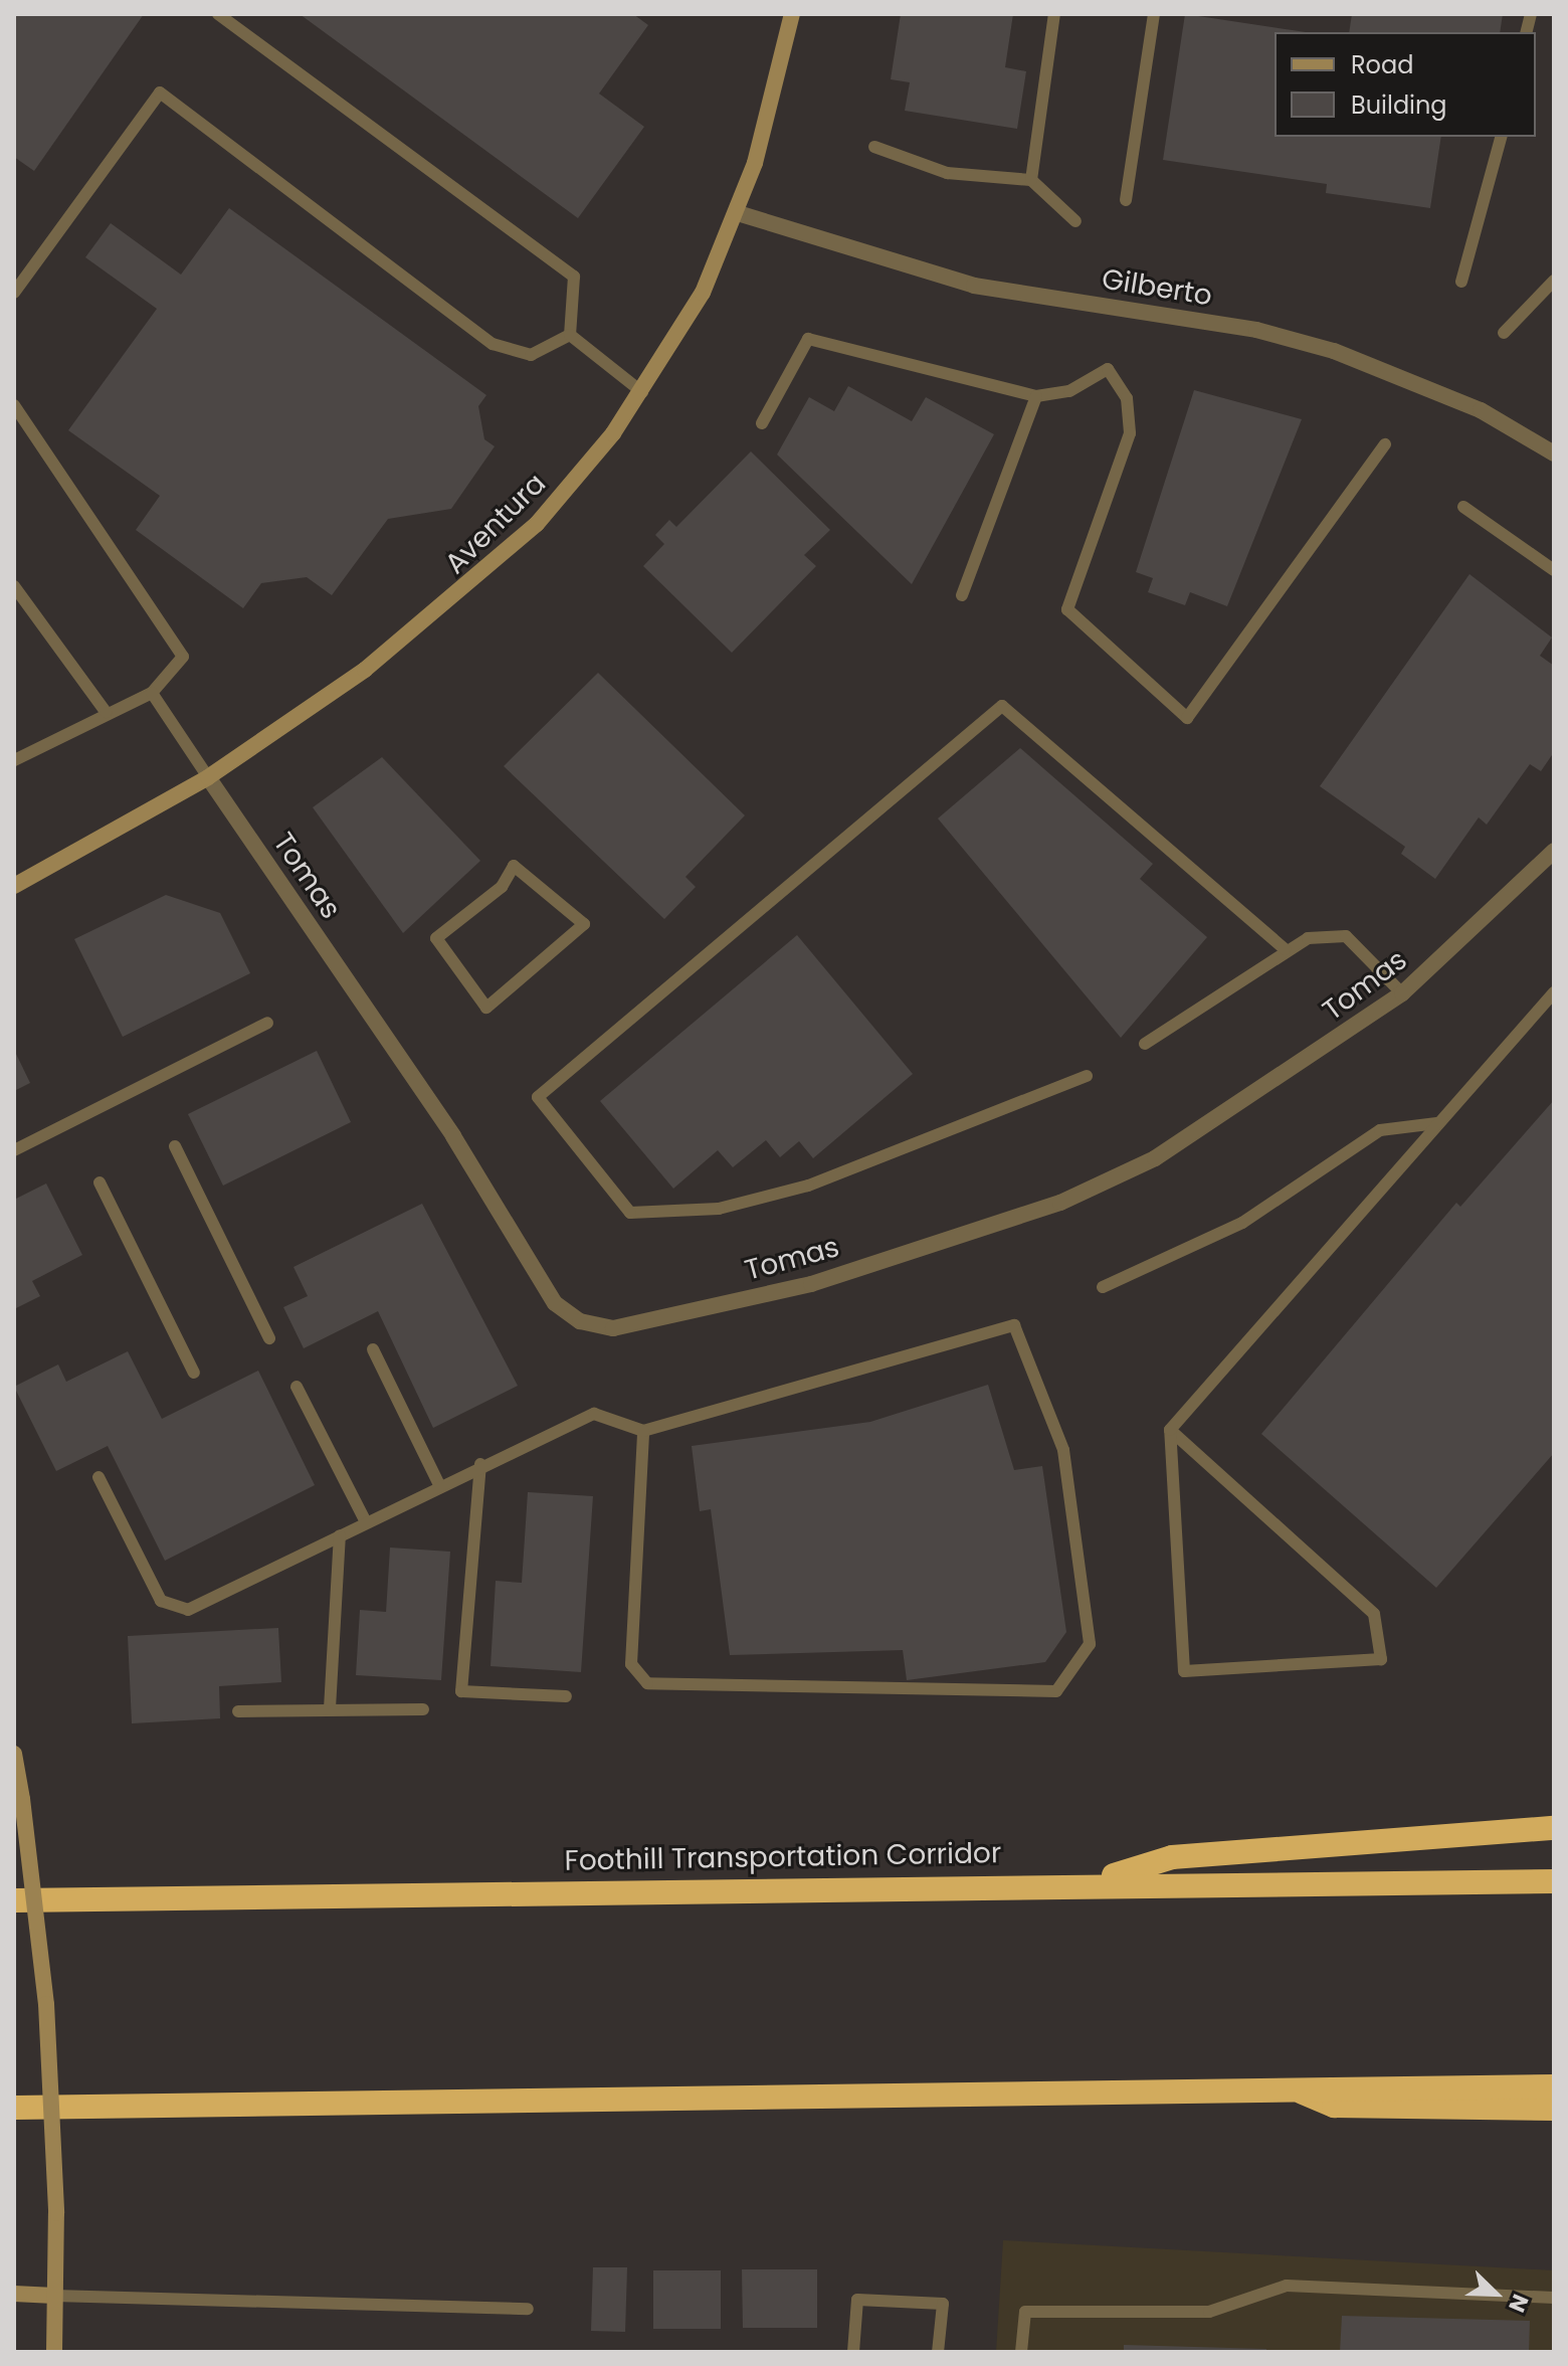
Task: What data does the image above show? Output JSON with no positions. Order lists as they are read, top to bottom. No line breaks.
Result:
{"streets":{"highway":["Foothill Transportation Corridor"],"street":["Gilberto","Aventura","Tomas"]},"crossings":[["Gilberto","Aventura"],["Aventura","Tomas"]],"legend":["Road","Building"],"north":"bottom right"}
